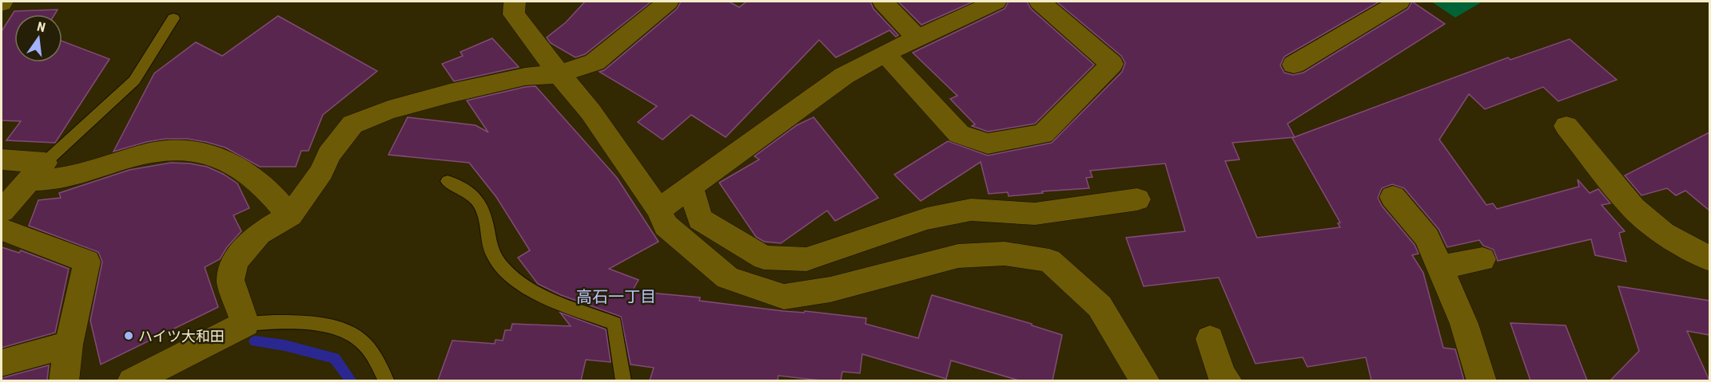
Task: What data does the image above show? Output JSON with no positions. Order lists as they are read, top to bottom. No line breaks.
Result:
{"districts":["高石一丁目"],"places":["ハイツ大和田"],"north":"top"}
